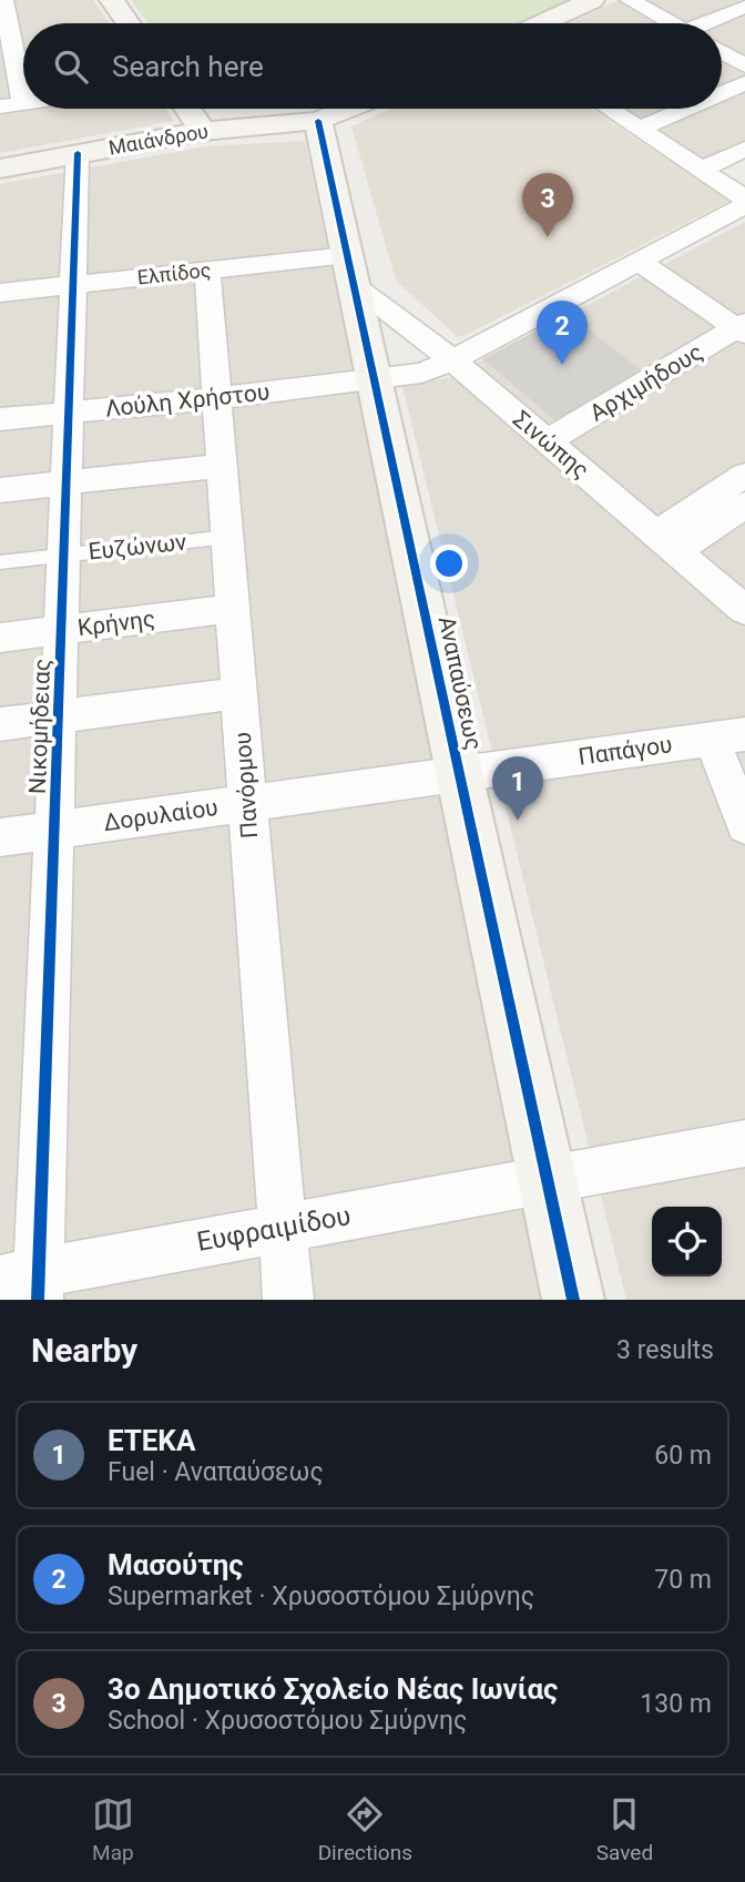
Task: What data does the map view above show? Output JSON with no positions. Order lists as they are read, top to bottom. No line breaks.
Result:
{"streets":{"street":["Μαιάνδρου","Ελπίδος","Αρχιμήδους","Λούλη Χρήστου","Σινώπης","Κρήνης","Αναπαύσεως","Νικομήδειας","Παπάγου","Πανόρμου","Δορυλαίου","Ευφραιμίδου"],"lane":["Ευζώνων"]},"crossings":[["Μαιάνδρου","Αναπαύσεως"],["Μαιάνδρου","Νικομήδειας"],["Ελπίδος","Σινώπης"],["Ελπίδος","Αναπαύσεως"],["Ελπίδος","Νικομήδειας"],["Ελπίδος","Πανόρμου"],["Αρχιμήδους","Σινώπης"],["Λούλη Χρήστου","Σινώπης"],["Λούλη Χρήστου","Αναπαύσεως"],["Λούλη Χρήστου","Νικομήδειας"],["Λούλη Χρήστου","Πανόρμου"],["Σινώπης","Αναπαύσεως"],["Ευζώνων","Νικομήδειας"],["Ευζώνων","Πανόρμου"],["Κρήνης","Νικομήδειας"],["Κρήνης","Πανόρμου"],["Αναπαύσεως","Παπάγου"],["Αναπαύσεως","Δορυλαίου"],["Αναπαύσεως","Ευφραιμίδου"],["Νικομήδειας","Δορυλαίου"],["Νικομήδειας","Ευφραιμίδου"],["Παπάγου","Δορυλαίου"],["Πανόρμου","Δορυλαίου"],["Πανόρμου","Ευφραιμίδου"]],"page":{"search":"Search here","pins":["3","2","1"],"heading":["Nearby","3 results"],"list":[{"mark":"1","name":"ΕΤΕΚΑ","note":"Fuel · Αναπαύσεως","value":"60 m"},{"mark":"2","name":"Μασούτης","note":"Supermarket · Χρυσοστόμου Σμύρνης","value":"70 m"},{"mark":"3","name":"3ο Δημοτικό Σχολείο Νέας Ιωνίας","note":"School · Χρυσοστόμου Σμύρνης","value":"130 m"}],"nav":["Map","Directions","Saved"]}}
